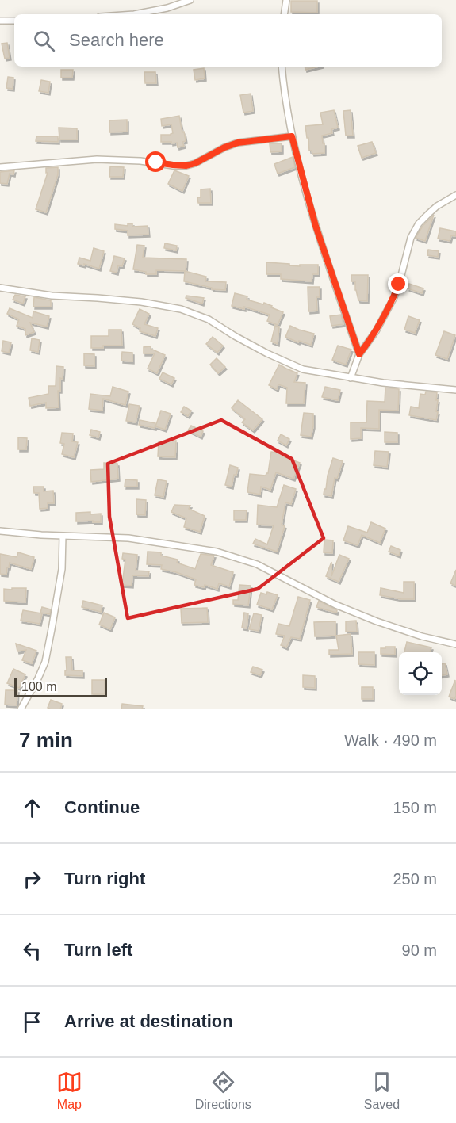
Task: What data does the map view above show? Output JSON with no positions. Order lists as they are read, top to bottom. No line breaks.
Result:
{"scale_bar":"100 m","page":{"search":"Search here","scale":"100 m","heading":["7 min","Walk · 490 m"],"list":[["Continue","150 m"],["Turn right","250 m"],["Turn left","90 m"],"Arrive at destination"],"nav":["Map","Directions","Saved"]}}
